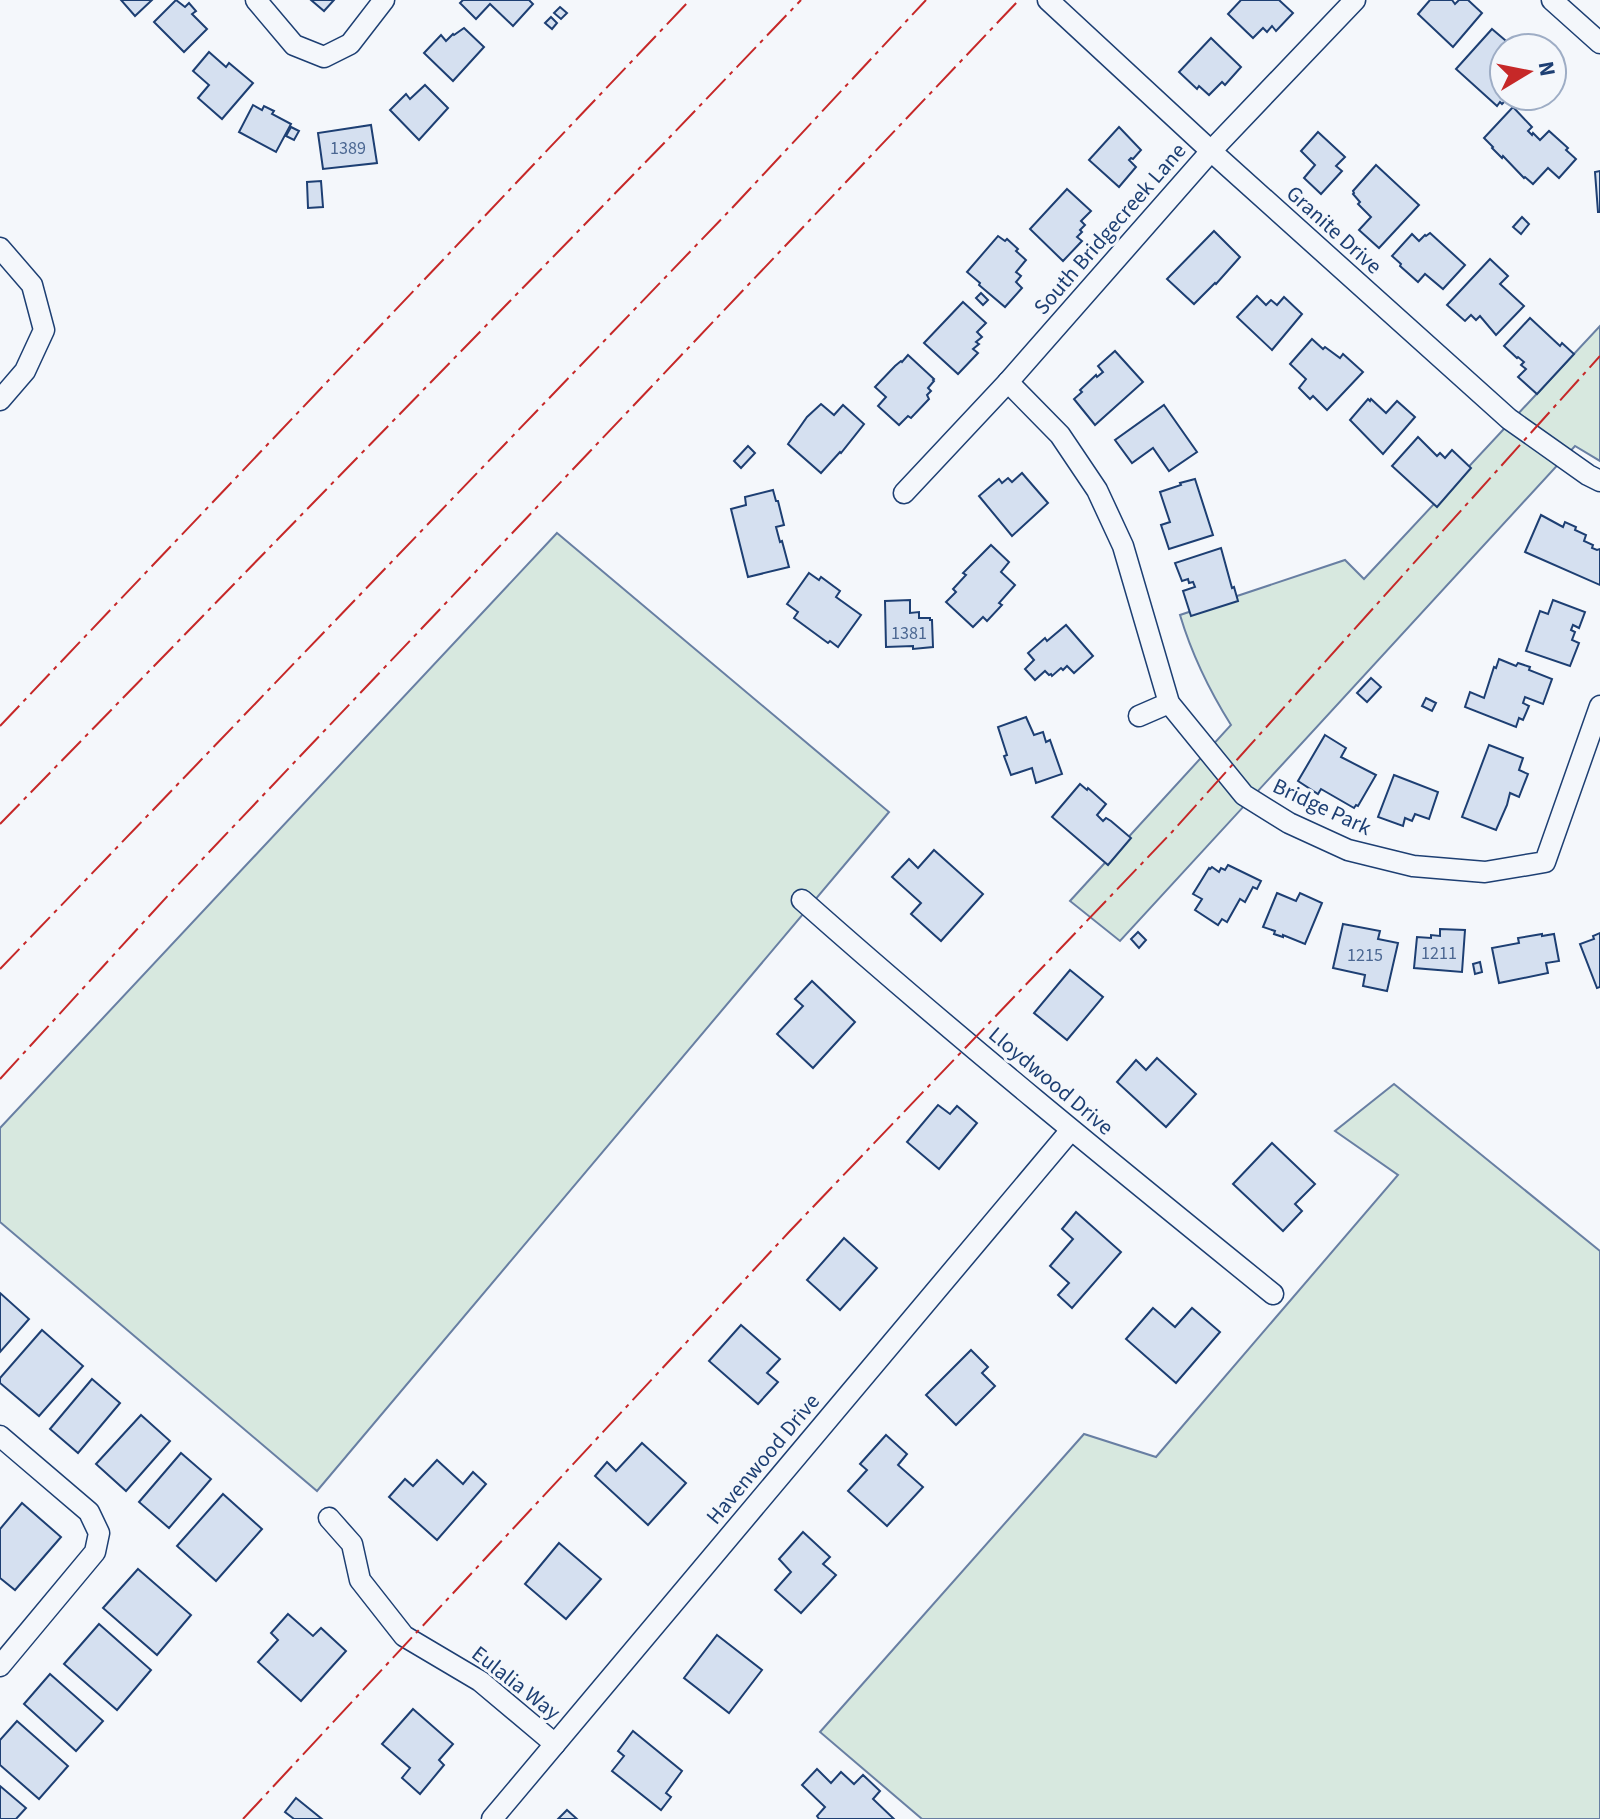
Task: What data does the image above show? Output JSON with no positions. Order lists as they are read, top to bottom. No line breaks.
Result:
{"streets":{"street":["South Bridgecreek Lane","Granite Drive","Bridge Park","Lloydwood Drive","Havenwood Drive","Eulalia Way"]},"crossings":[["South Bridgecreek Lane","Granite Drive"],["South Bridgecreek Lane","Bridge Park"],["Lloydwood Drive","Havenwood Drive"],["Havenwood Drive","Eulalia Way"]],"house_numbers":["1389","1381","1211","1215"],"north":"right"}
